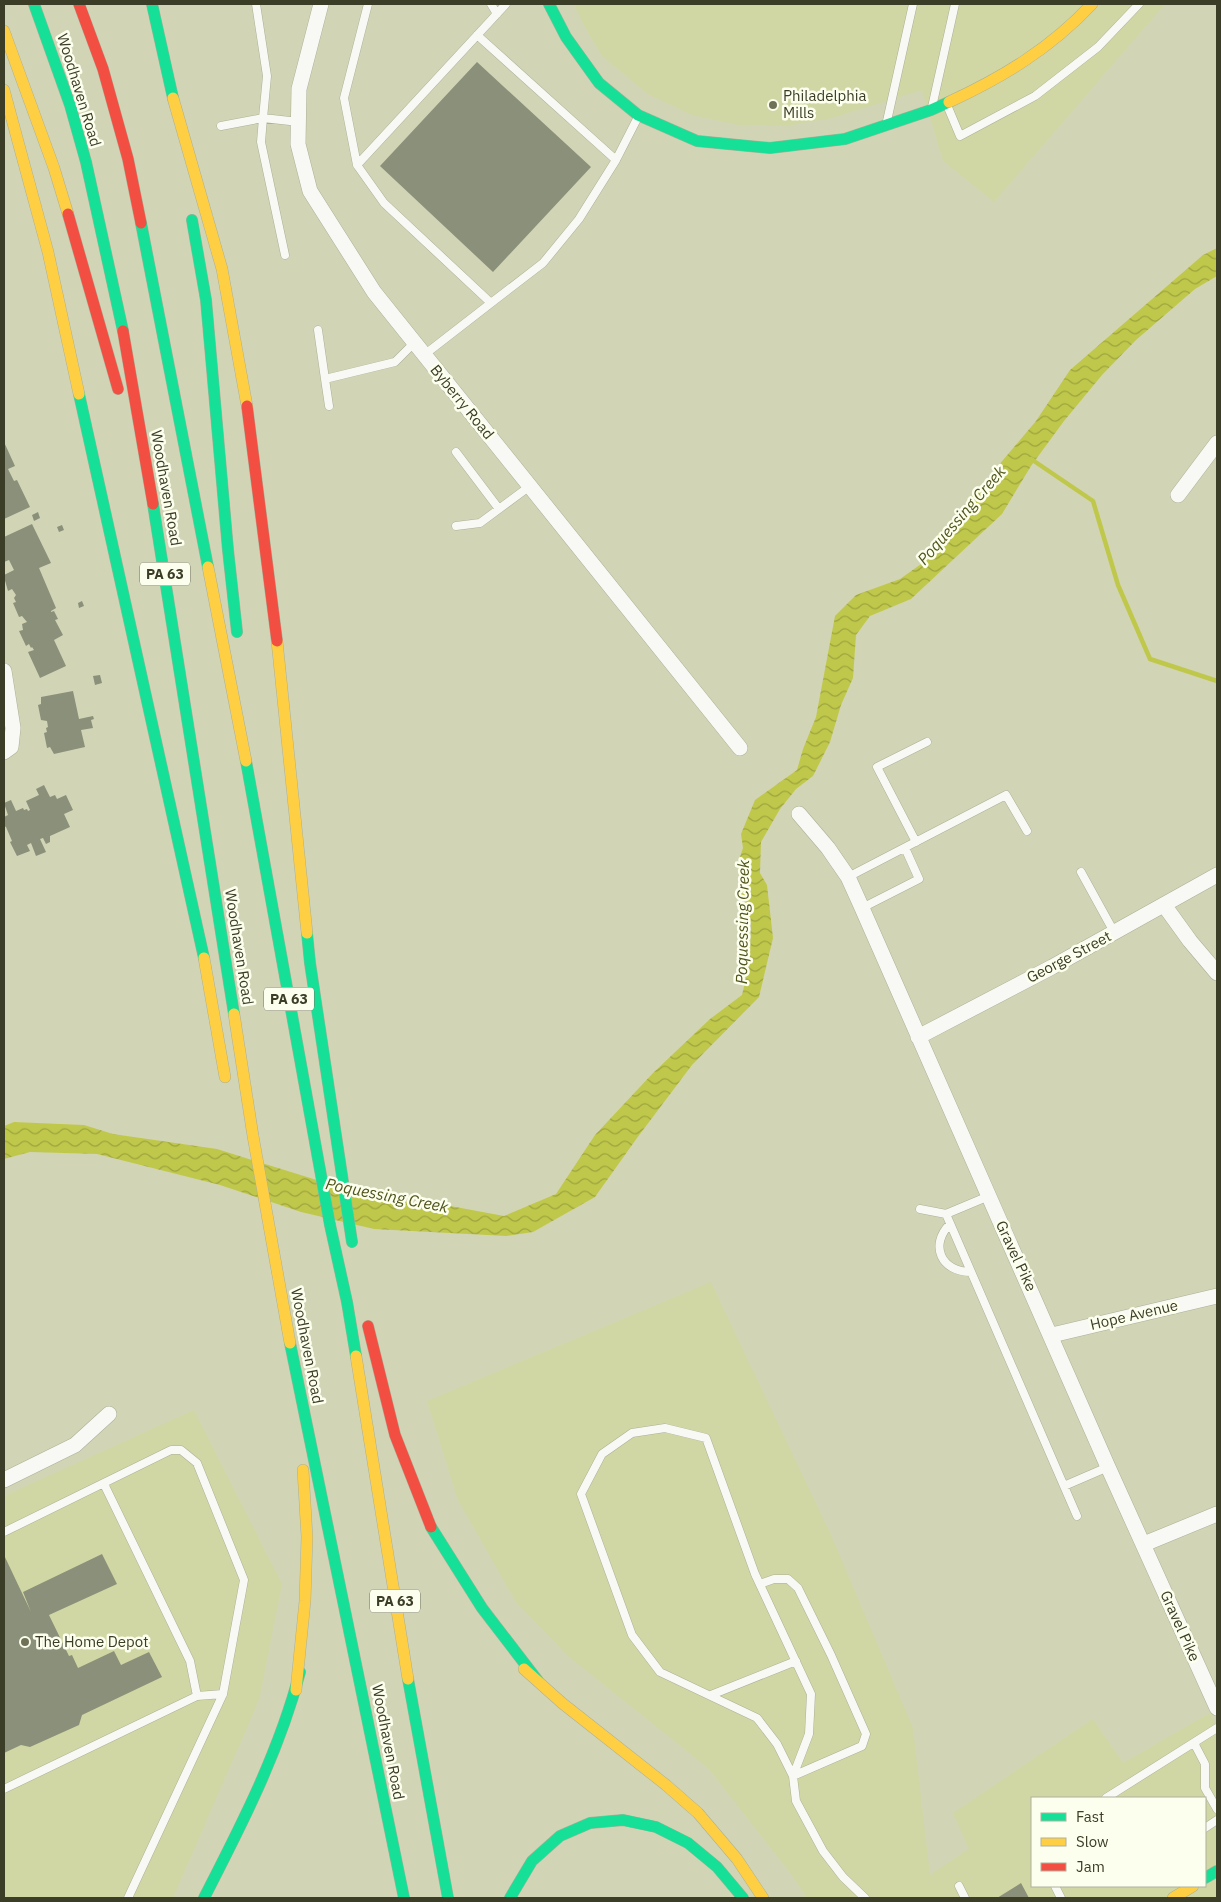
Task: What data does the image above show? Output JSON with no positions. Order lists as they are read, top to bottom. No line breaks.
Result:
{"streets":{"main road":["Woodhaven Road","PA 63"],"street":["Byberry Road","George Street","Gravel Pike","Hope Avenue"]},"crossings":[["George Street","Gravel Pike"],["Gravel Pike","Hope Avenue"]],"water":["Poquessing Creek"],"places":["Philadelphia Mills","The Home Depot"],"legend":["Fast","Slow","Jam"]}
